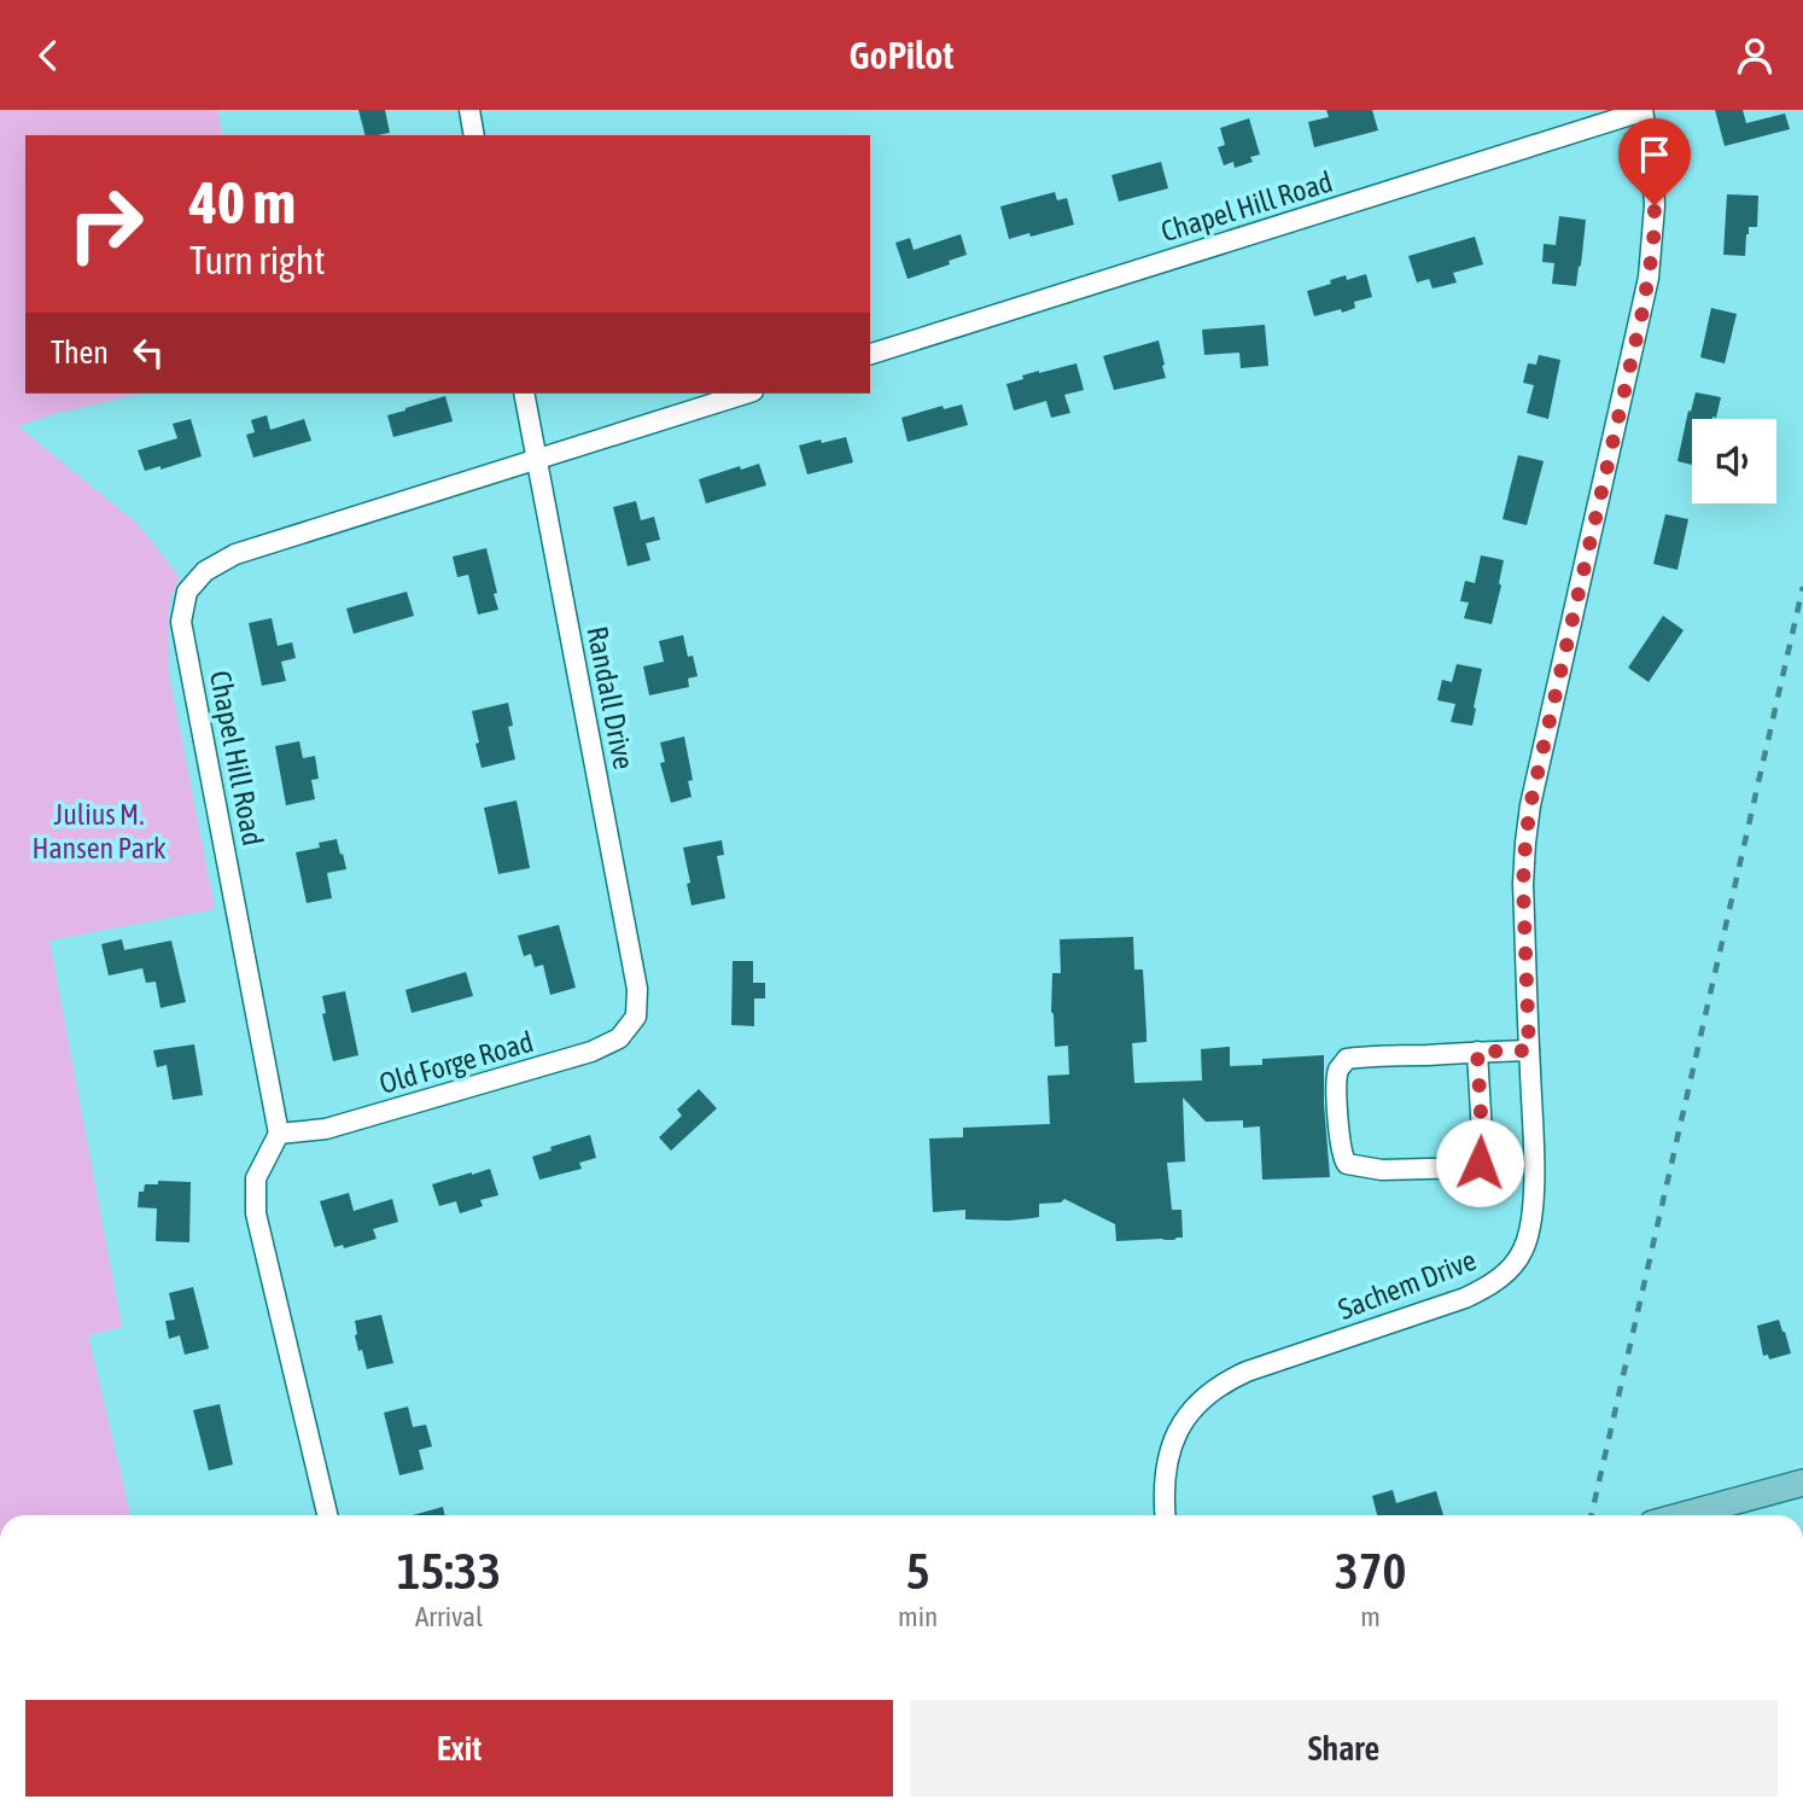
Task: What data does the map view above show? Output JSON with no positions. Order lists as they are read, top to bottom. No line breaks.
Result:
{"streets":{"street":["Chapel Hill Road","Randall Drive","Old Forge Road","Sachem Drive"]},"crossings":[["Chapel Hill Road","Randall Drive"],["Chapel Hill Road","Old Forge Road"],["Chapel Hill Road","Sachem Drive"],["Randall Drive","Old Forge Road"]],"parks":["Julius M. Hansen Park"],"page":{"header":"GoPilot","turn":["40 m","Turn right"],"then":"Then","eta":["15:33","Arrival","5","min","370","m"],"buttons":["Exit","Share"]}}
